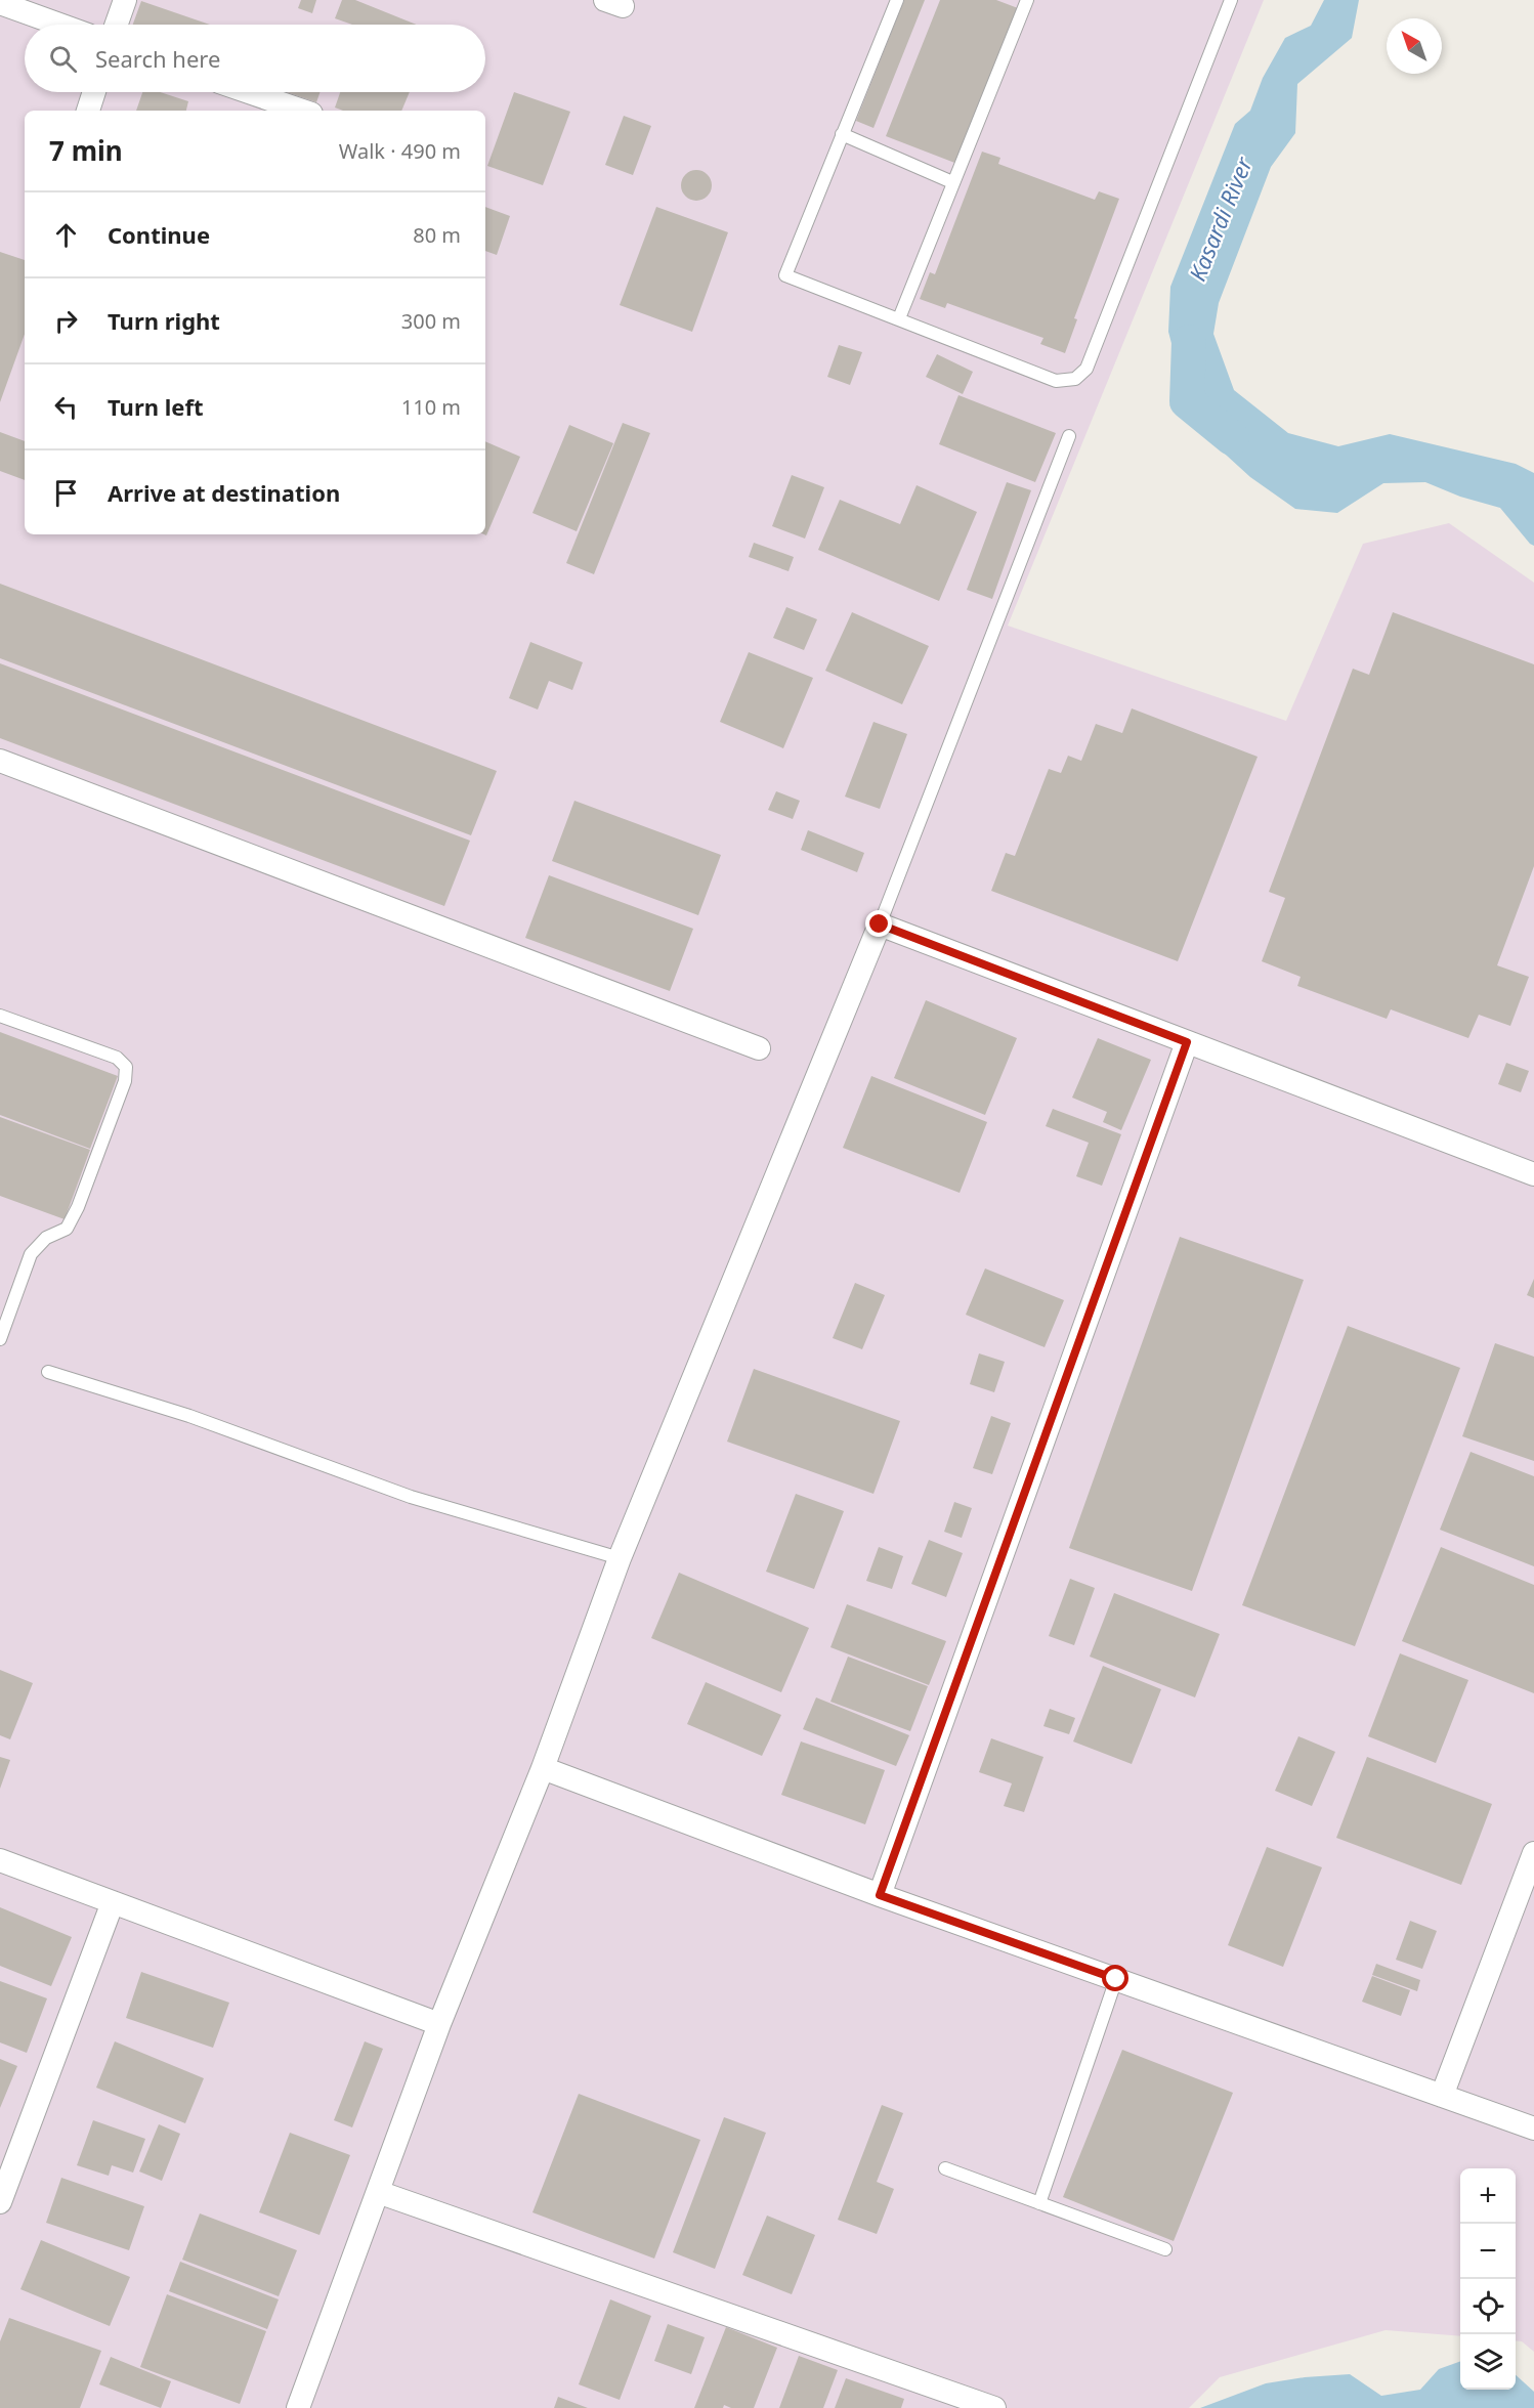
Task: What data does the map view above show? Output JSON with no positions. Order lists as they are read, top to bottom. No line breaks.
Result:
{"water":["Kasardi River"],"north":"top left","page":{"search":"Search here","heading":["7 min","Walk · 490 m"],"list":[["Continue","80 m"],["Turn right","300 m"],["Turn left","110 m"],"Arrive at destination"],"map_buttons":["+","−"]}}
